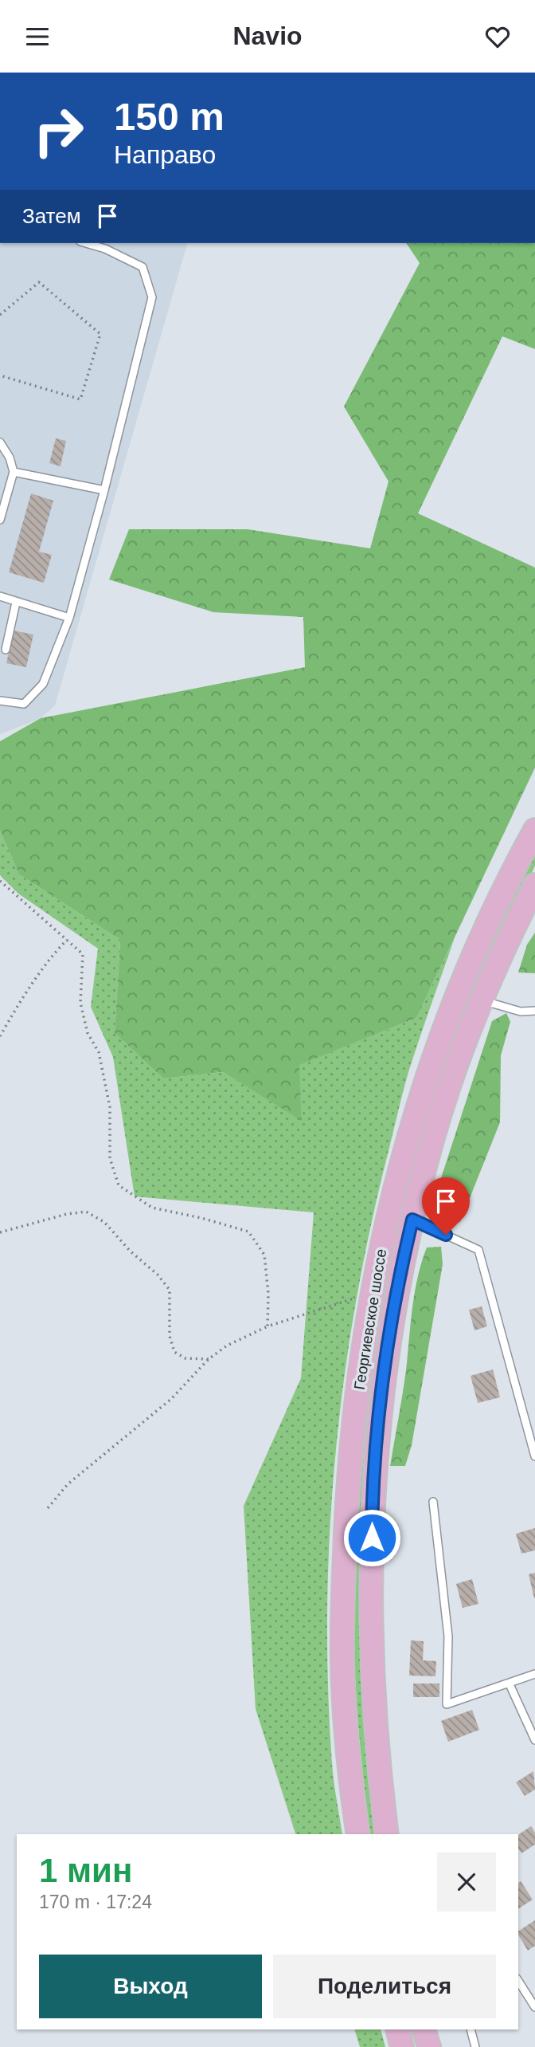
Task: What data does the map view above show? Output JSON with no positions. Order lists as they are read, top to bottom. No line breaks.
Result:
{"streets":{"main road":["Георгиевское шоссе"]},"page":{"header":"Navio","turn":["150 m","Направо"],"then":"Затем","heading":["1 мин","170 m · 17:24"],"buttons":["Выход","Поделиться"]}}
